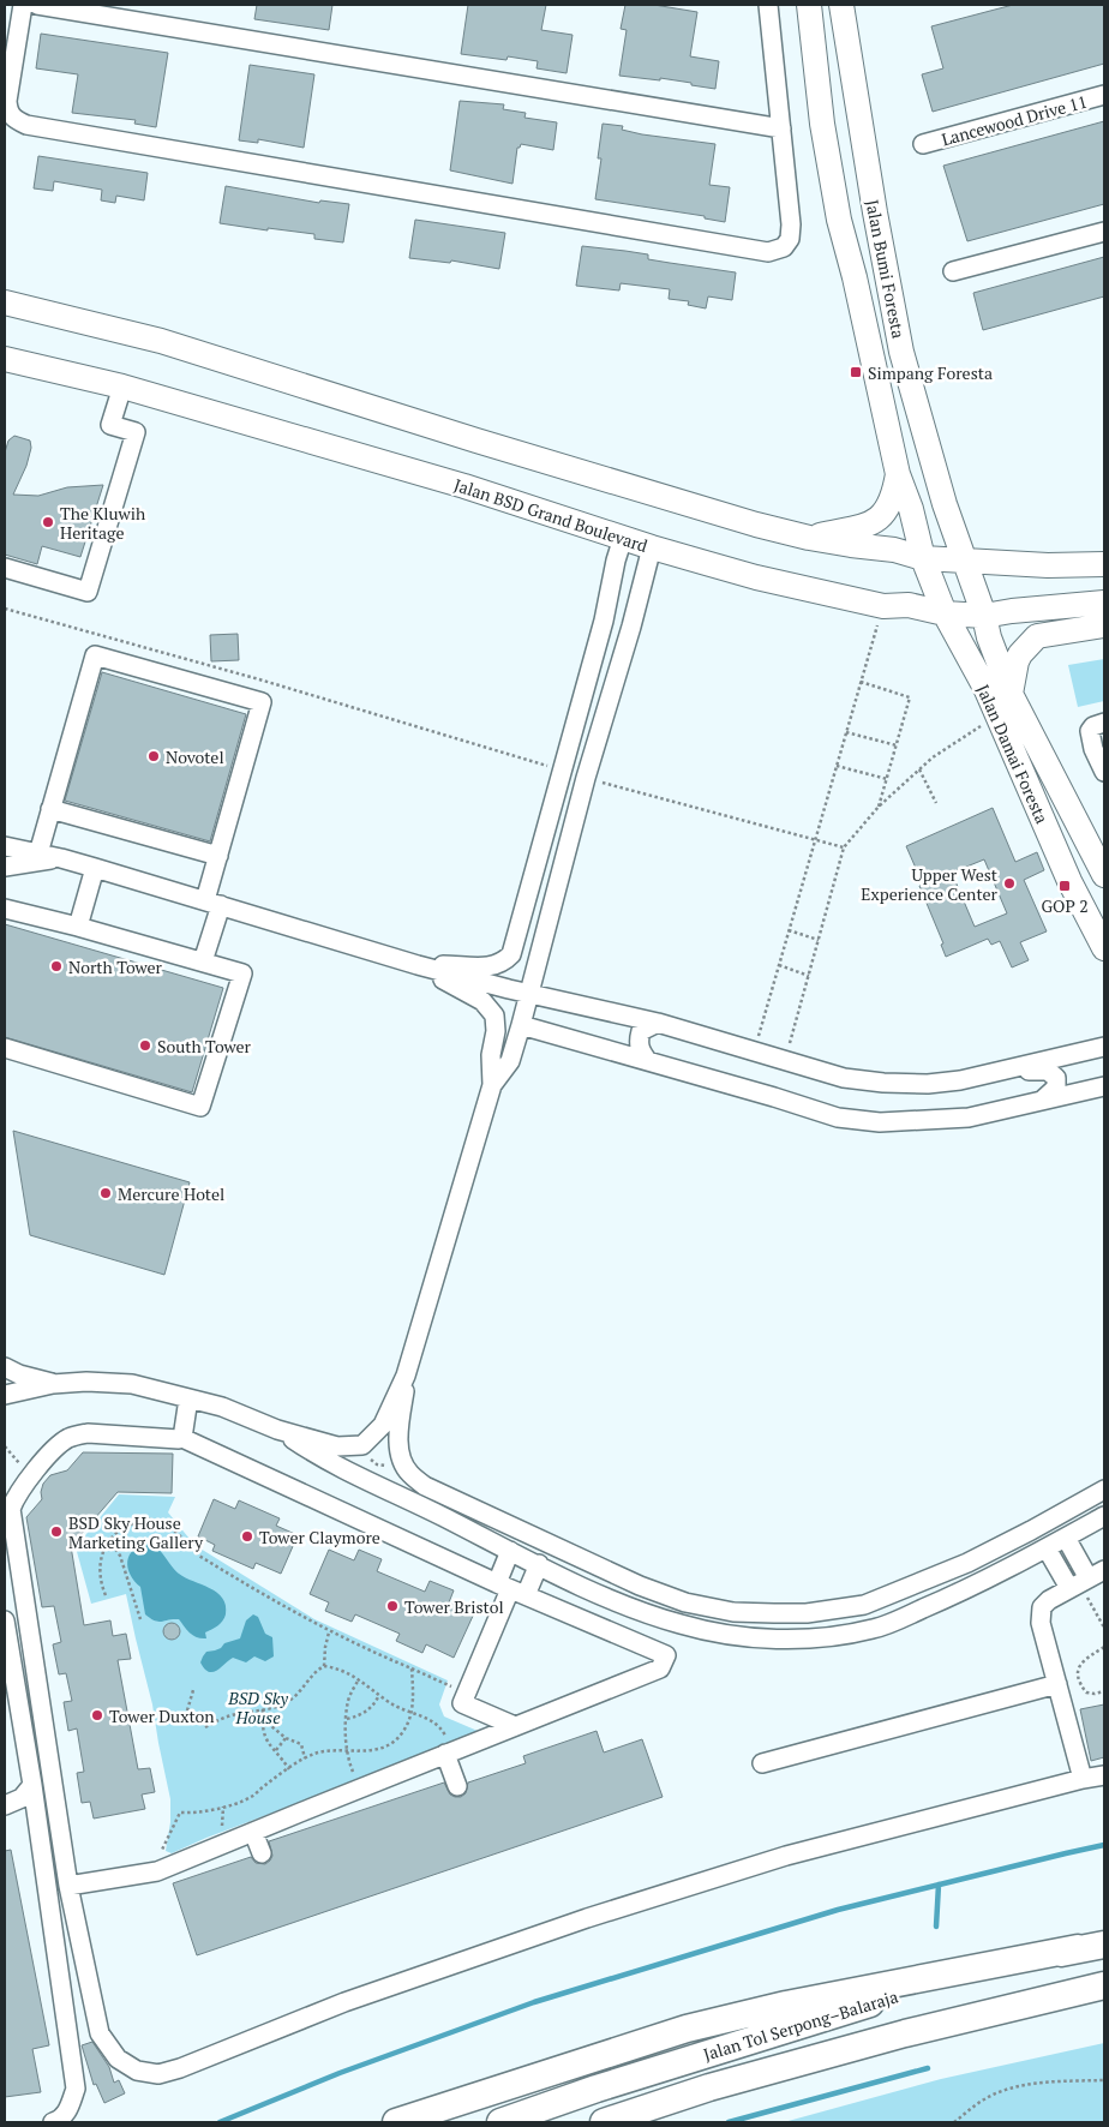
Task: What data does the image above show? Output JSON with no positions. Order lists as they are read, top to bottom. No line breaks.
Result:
{"streets":{"highway":["Jalan Tol Serpong–Balaraja"],"main road":["Jalan Bumi Foresta","Jalan BSD Grand Boulevard","Jalan Damai Foresta"],"street":["Lancewood Drive 11"]},"crossings":[["Jalan Bumi Foresta","Jalan Damai Foresta"],["Jalan BSD Grand Boulevard","Jalan Damai Foresta"]],"parks":["BSD Sky House"],"places":{"transit":["Simpang Foresta","GOP 2"],"other":["The Kluwih Heritage","Novotel","Upper West Experience Center","North Tower","South Tower","Mercure Hotel","BSD Sky House Marketing Gallery","Tower Claymore","Tower Bristol","Tower Duxton"]}}
